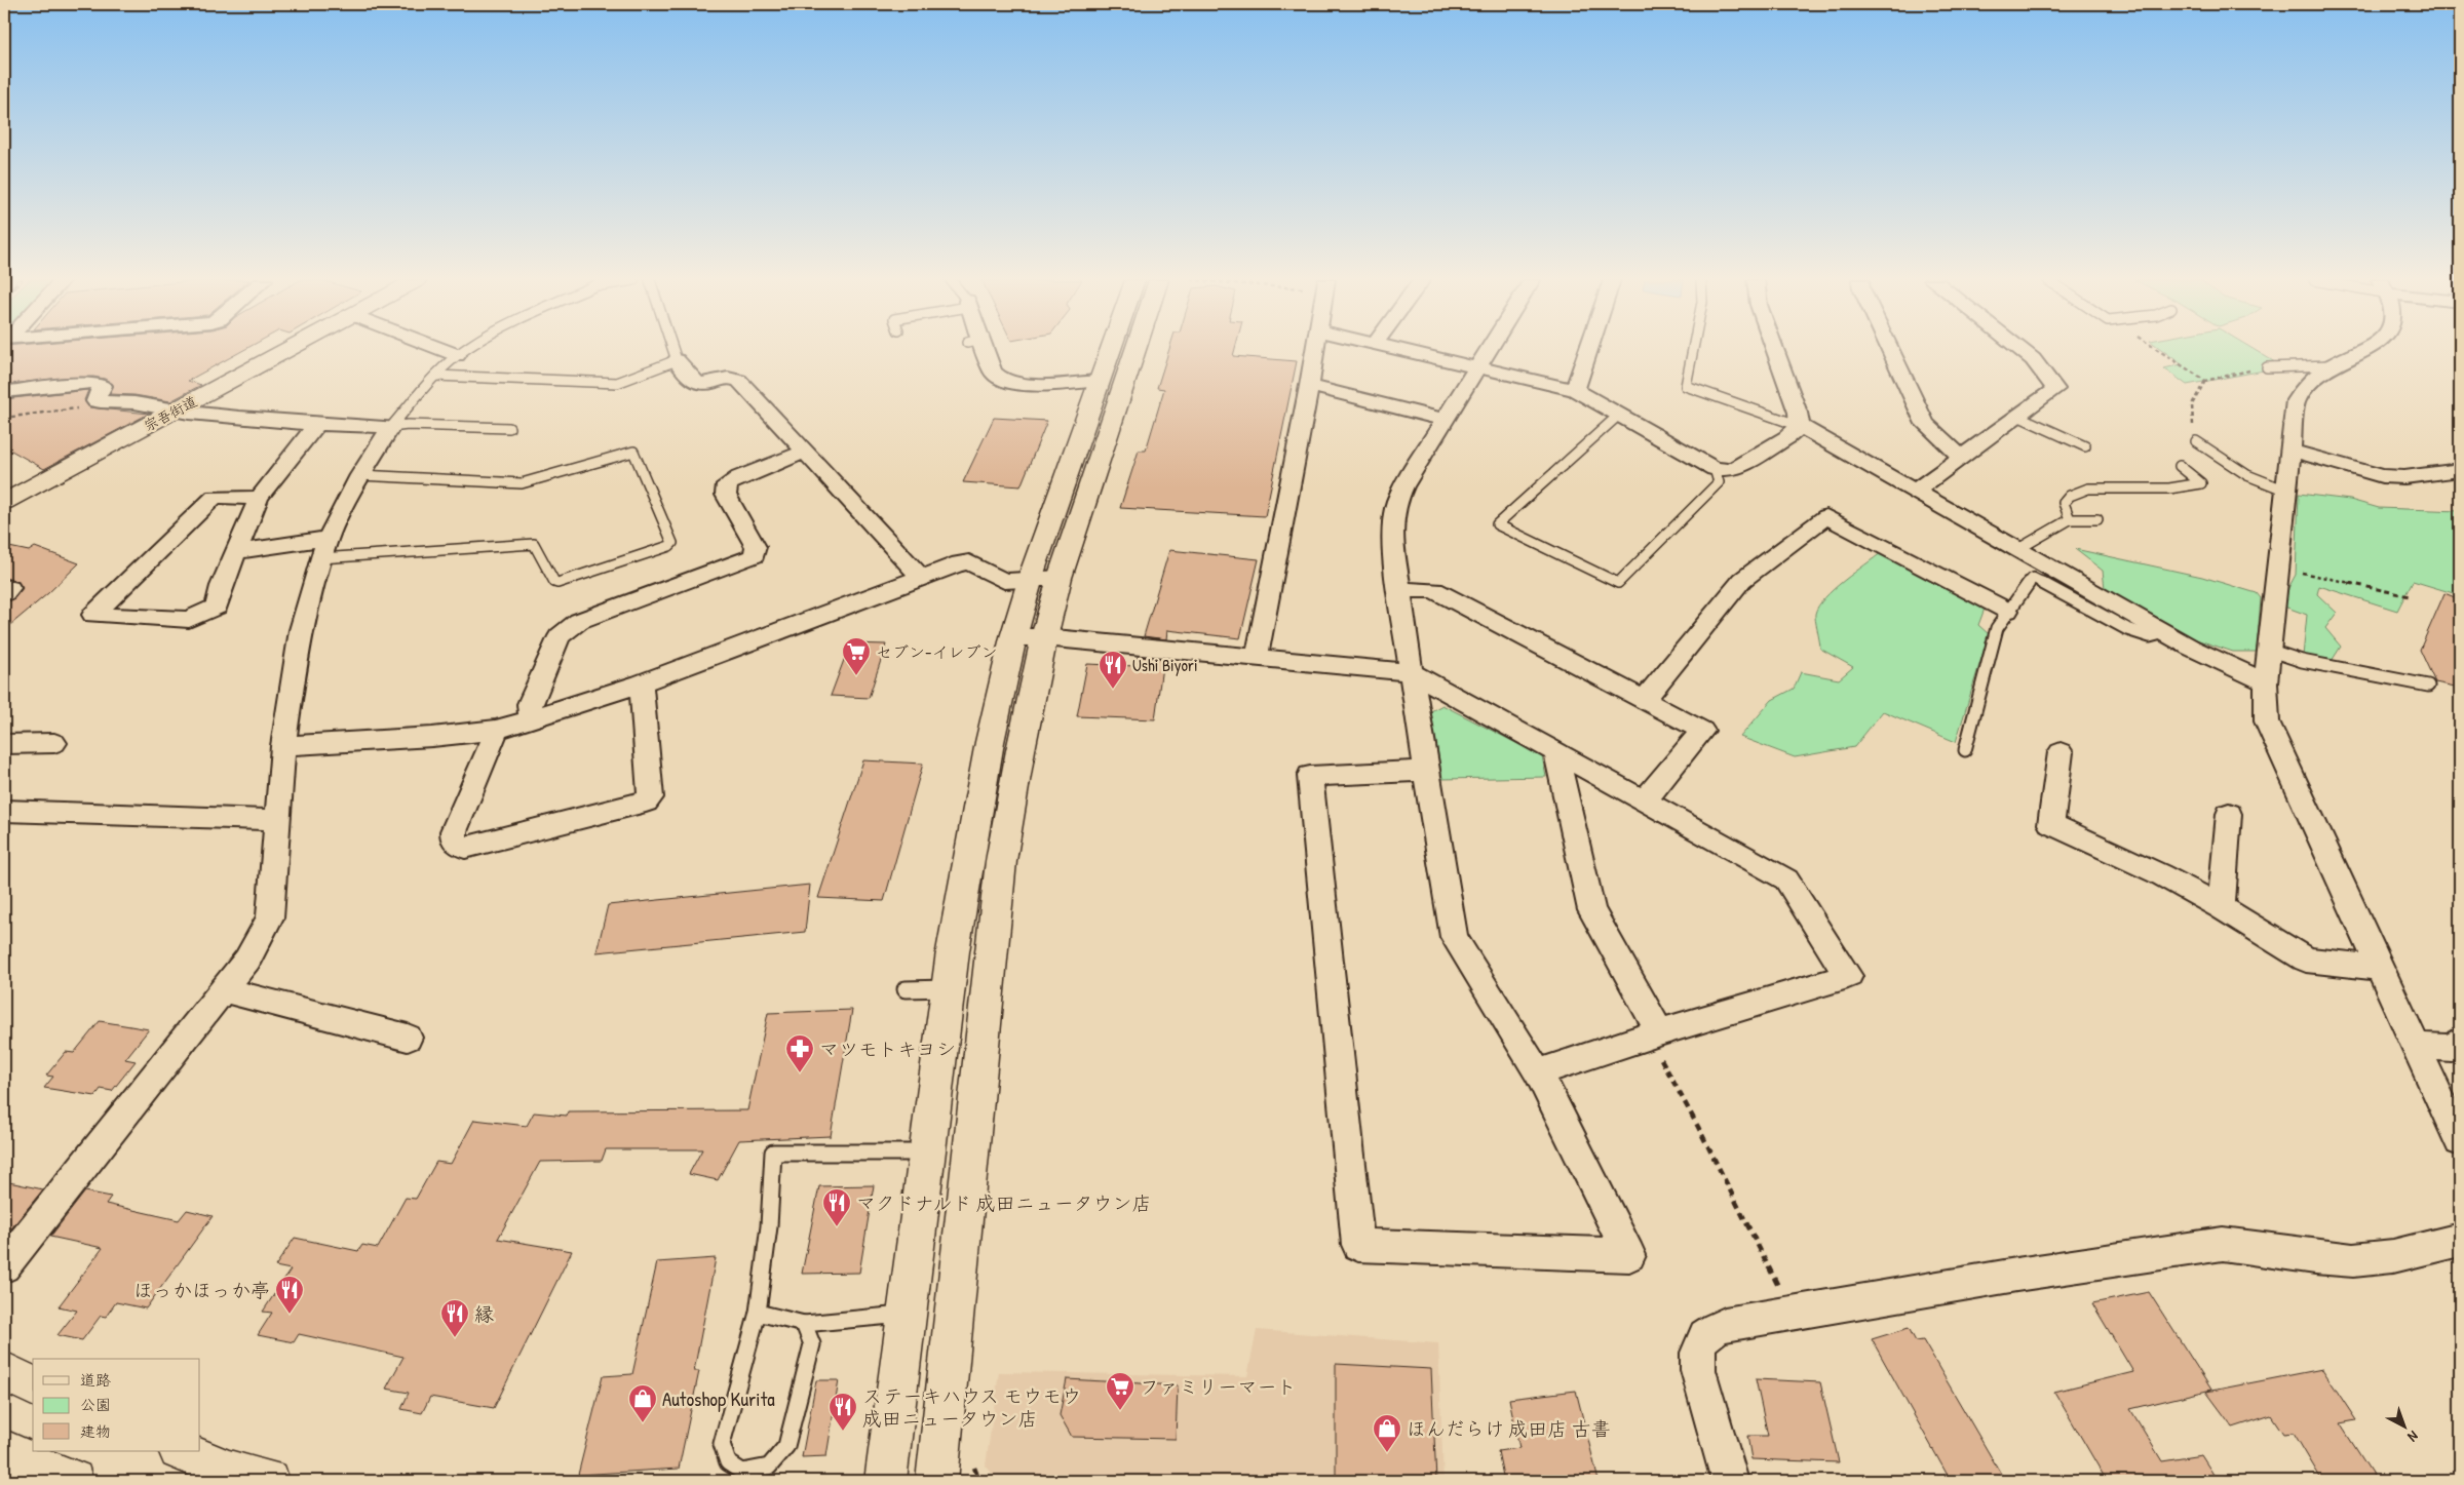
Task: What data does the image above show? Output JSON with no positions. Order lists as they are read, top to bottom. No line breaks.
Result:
{"streets":{"main road":["宗吾街道"]},"places":{"supermarket":["セブン-イレブン","ファミリーマート"],"restaurant":["Ushi Biyori","マクドナルド 成田ニュータウン店","ほっかほっか亭","縁","ステーキハウス モウモウ 成田ニュータウン店"],"pharmacy":["マツモトキヨシ"],"shop":["Autoshop Kurita","ほんだらけ 成田店 古書"]},"legend":["道路","公園","建物"],"north":"bottom right"}
